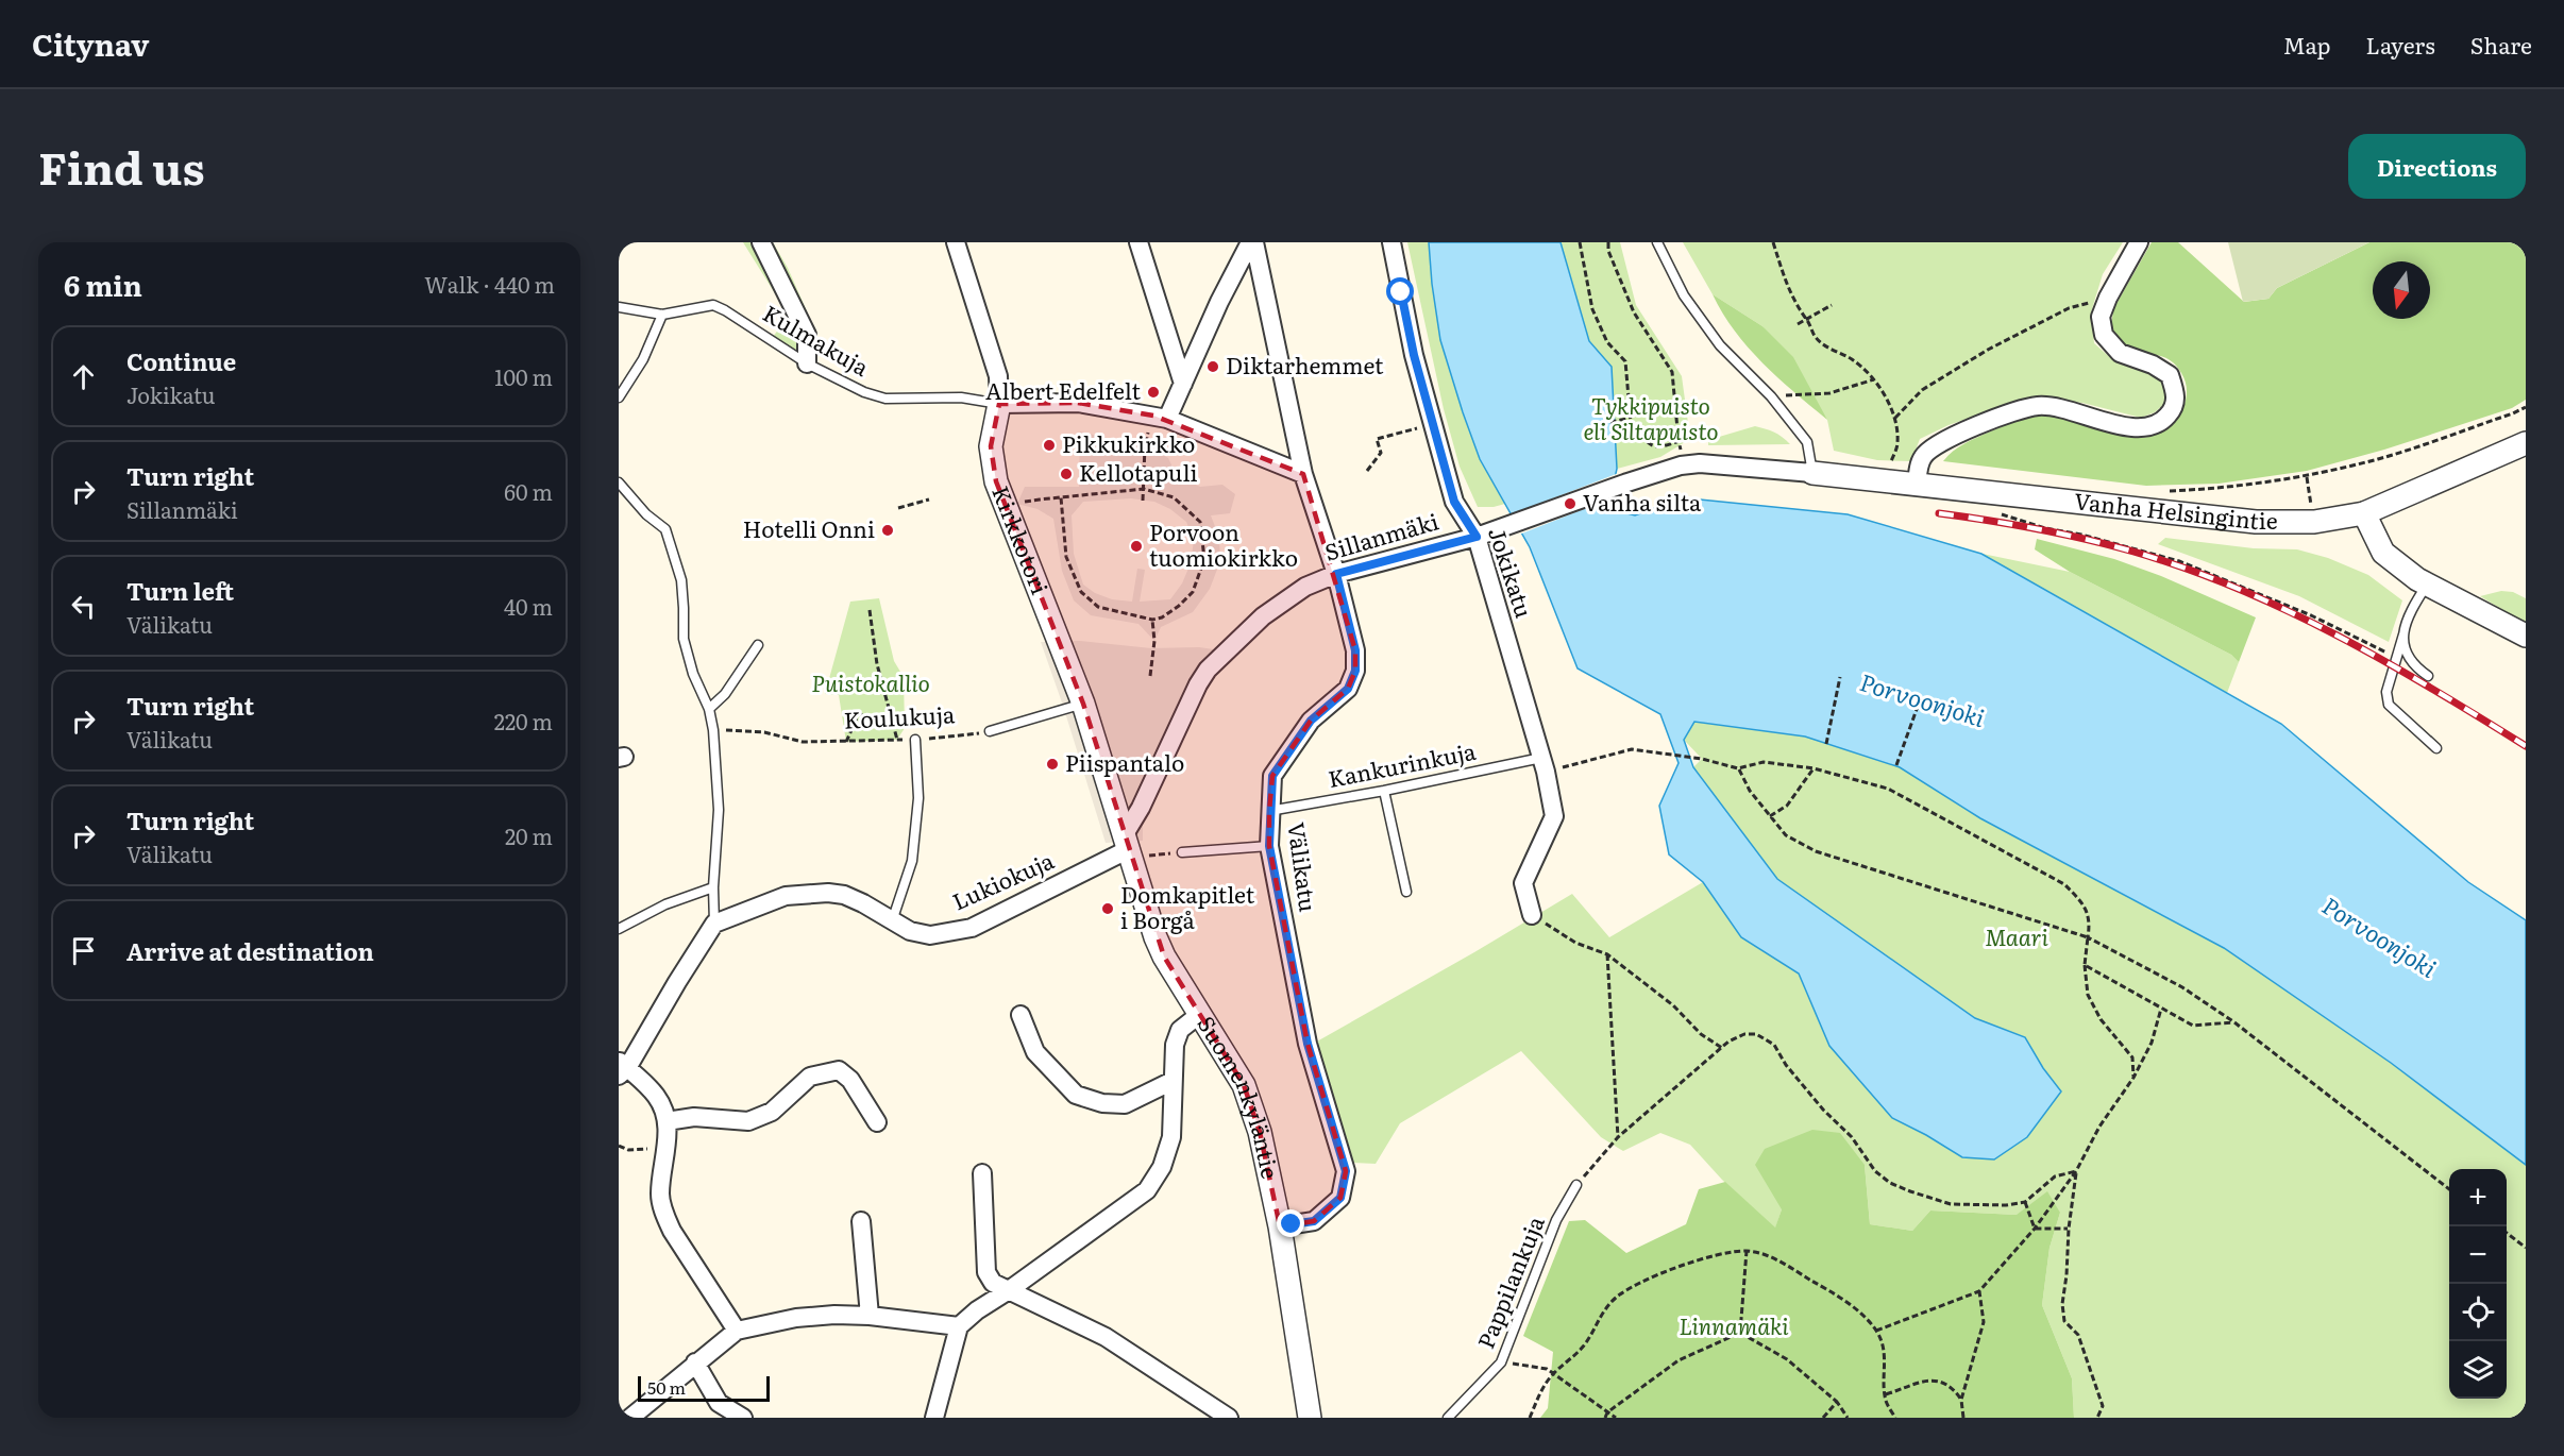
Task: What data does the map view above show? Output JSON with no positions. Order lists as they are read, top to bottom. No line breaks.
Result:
{"streets":{"street":["Vanha Helsingintie","Sillanmäki","Kirkkotori","Jokikatu","Välikatu","Lukiokuja","Suomenkyläntie"],"lane":["Kulmakuja","Kankurinkuja","Pappilankuja"],"path":["Koulukuja"]},"crossings":[["Kulmakuja","Kirkkotori"],["Vanha Helsingintie","Sillanmäki"],["Sillanmäki","Kirkkotori"],["Sillanmäki","Jokikatu"],["Sillanmäki","Välikatu"],["Sillanmäki","Lukiokuja"],["Sillanmäki","Suomenkyläntie"],["Kirkkotori","Lukiokuja"],["Kirkkotori","Suomenkyläntie"],["Jokikatu","Kankurinkuja"],["Kankurinkuja","Välikatu"],["Välikatu","Suomenkyläntie"],["Lukiokuja","Suomenkyläntie"]],"water":["Porvoonjoki"],"parks":["Tykkipuisto eli Siltapuisto","Puistokallio","Maari","Linnamäki"],"places":["Diktarhemmet","Albert Edelfelt","Pikkukirkko","Kellotapuli","Vanha silta","Hotelli Onni","Porvoon tuomiokirkko","Piispantalo","Domkapitlet i Borgå"],"scale_bar":"50 m","north":"bottom","page":{"header":"Citynav","nav":["Map","Layers","Share"],"title":"Find us","buttons":"Directions","heading":["6 min","Walk · 440 m"],"list":[["Continue","Jokikatu","100 m"],["Turn right","Sillanmäki","60 m"],["Turn left","Välikatu","40 m"],["Turn right","Välikatu","220 m"],["Turn right","Välikatu","20 m"],"Arrive at destination"],"map_buttons":["+","−"],"scale":"50 m"}}
